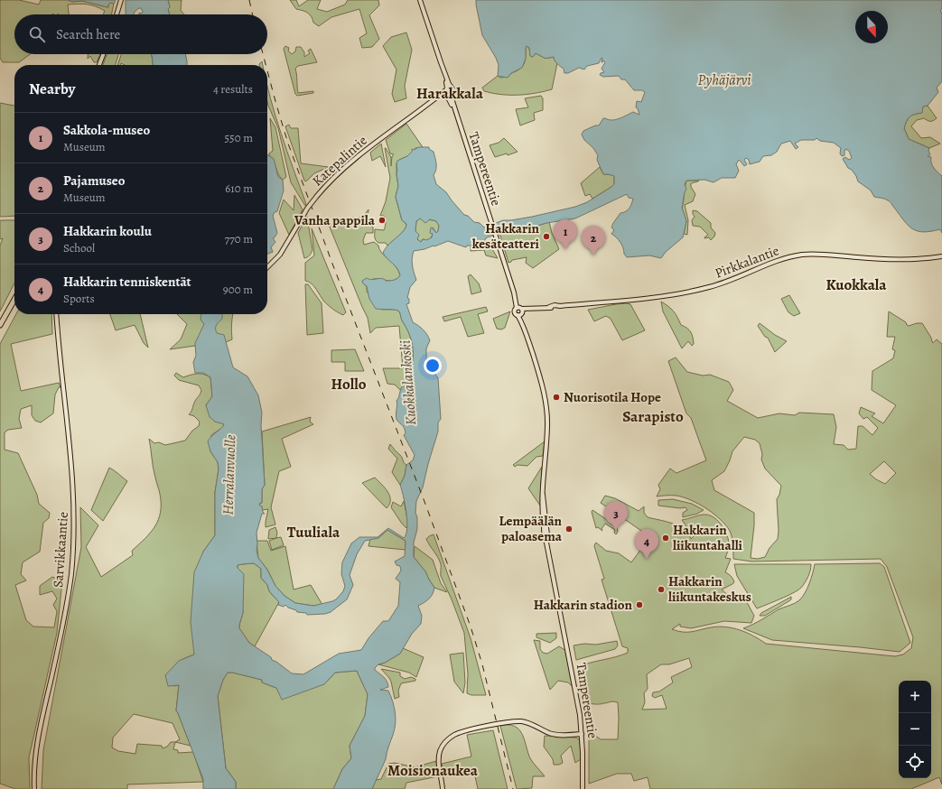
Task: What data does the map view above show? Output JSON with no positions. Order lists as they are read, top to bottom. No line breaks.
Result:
{"streets":{"main road":["Katepalintie","Tampereentie","Pirkkalantie","Sarvikkaantie"]},"crossings":[["Katepalintie","Tampereentie"],["Tampereentie","Pirkkalantie"]],"districts":["Harakkala","Kuokkala","Hollo","Sarapisto","Tuuliala","Moisionaukea"],"water":["Pyhäjärvi","Kuokkalankoski","Herralanvuolle"],"places":["Vanha pappila","Hakkarin kesäteatteri","Nuorisotila Hope","Lempäälän paloasema","Hakkarin liikuntahalli","Hakkarin liikuntakeskus","Hakkarin stadion"],"north":"bottom","page":{"search":"Search here","heading":["Nearby","4 results"],"list":[{"mark":"1","name":"Sakkola-museo","note":"Museum","value":"550 m"},{"mark":"2","name":"Pajamuseo","note":"Museum","value":"610 m"},{"mark":"3","name":"Hakkarin koulu","note":"School","value":"770 m"},{"mark":"4","name":"Hakkarin tenniskentät","note":"Sports","value":"900 m"}],"pins":["1","2","3","4"],"map_buttons":["+","−"]}}
